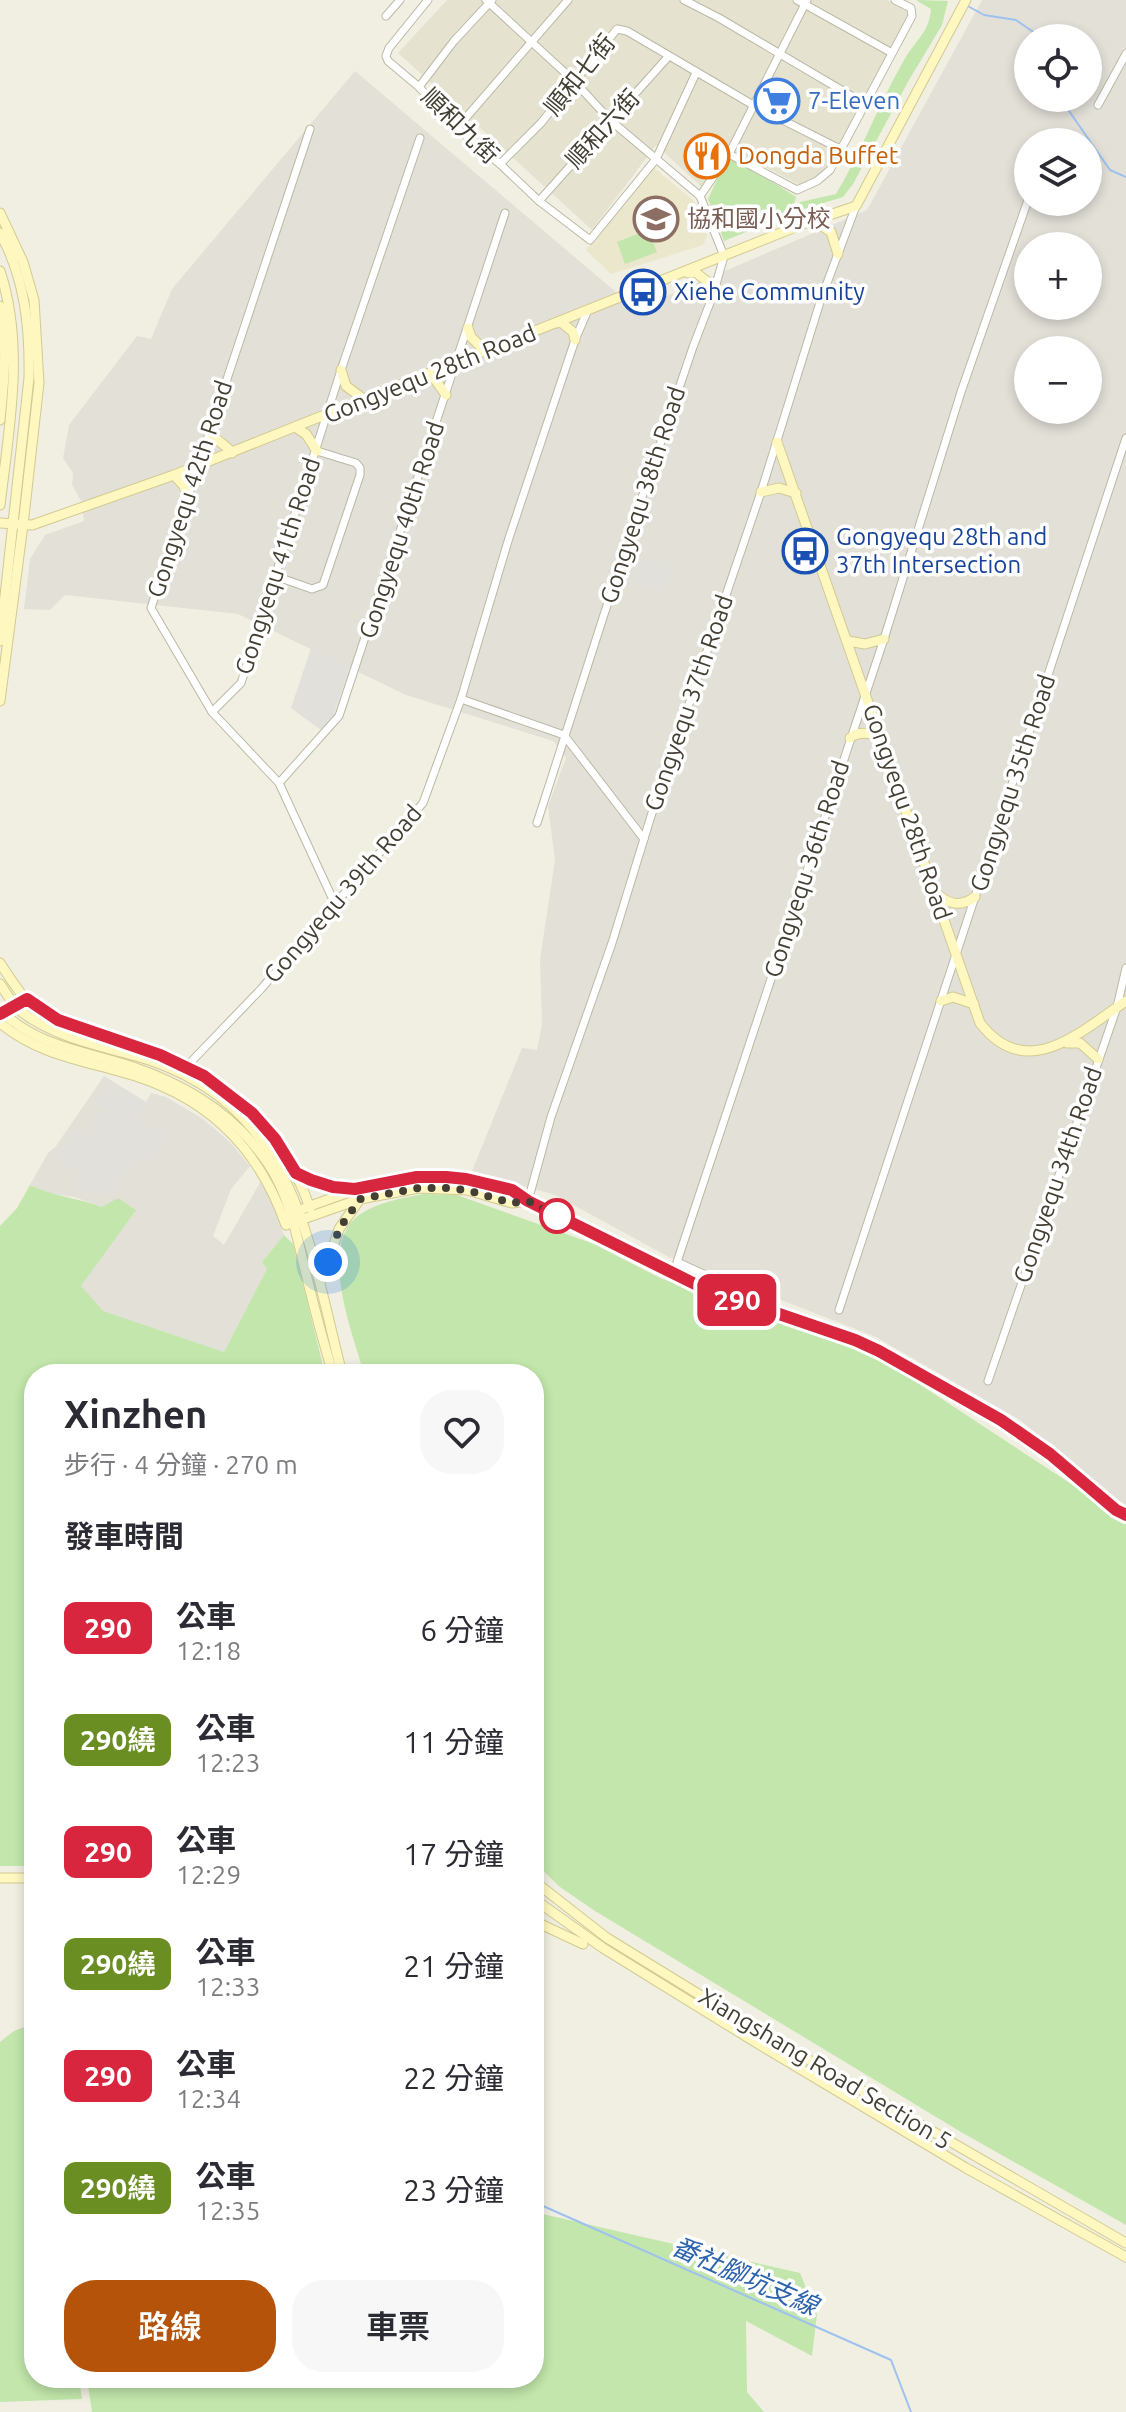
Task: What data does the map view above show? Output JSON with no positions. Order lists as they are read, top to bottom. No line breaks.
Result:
{"streets":{"main road":["Gongyequ 28th Road","Xiangshang Road Section 5"],"street":["順和七街","順和九街","順和六街","Gongyequ 42th Road","Gongyequ 38th Road","Gongyequ 40th Road","Gongyequ 41th Road","Gongyequ 37th Road","Gongyequ 35th Road","Gongyequ 36th Road","Gongyequ 39th Road","Gongyequ 34th Road"]},"crossings":[["順和七街","順和九街"],["順和七街","順和六街"],["順和九街","順和六街"],["Gongyequ 28th Road","Gongyequ 42th Road"],["Gongyequ 28th Road","Gongyequ 38th Road"],["Gongyequ 28th Road","Gongyequ 40th Road"],["Gongyequ 28th Road","Gongyequ 41th Road"],["Gongyequ 28th Road","Gongyequ 37th Road"],["Gongyequ 28th Road","Gongyequ 35th Road"],["Gongyequ 28th Road","Gongyequ 36th Road"],["Gongyequ 28th Road","Gongyequ 39th Road"],["Gongyequ 28th Road","Gongyequ 34th Road"],["Gongyequ 42th Road","Gongyequ 40th Road"],["Gongyequ 42th Road","Gongyequ 41th Road"],["Gongyequ 42th Road","Gongyequ 39th Road"]],"water":["番社腳坑支線"],"places":{"supermarket":["7-Eleven"],"restaurant":["Dongda Buffet"],"school or university":["協和國小分校"],"bus stop":["Xiehe Community","Gongyequ 28th and 37th Intersection"]},"lines":["bus line 290"],"page":{"on_map":"290","map_buttons":["+","−"],"heading":[["Xinzhen","步行 · 4 分鐘 · 270 m"],"發車時間"],"list":[{"mark":"290","name":"公車","note":"12:18","value":"6 分鐘"},{"mark":"290繞","name":"公車","note":"12:23","value":"11 分鐘"},{"mark":"290","name":"公車","note":"12:29","value":"17 分鐘"},{"mark":"290繞","name":"公車","note":"12:33","value":"21 分鐘"},{"mark":"290","name":"公車","note":"12:34","value":"22 分鐘"},{"mark":"290繞","name":"公車","note":"12:35","value":"23 分鐘"}],"buttons":["路線","車票"]}}
